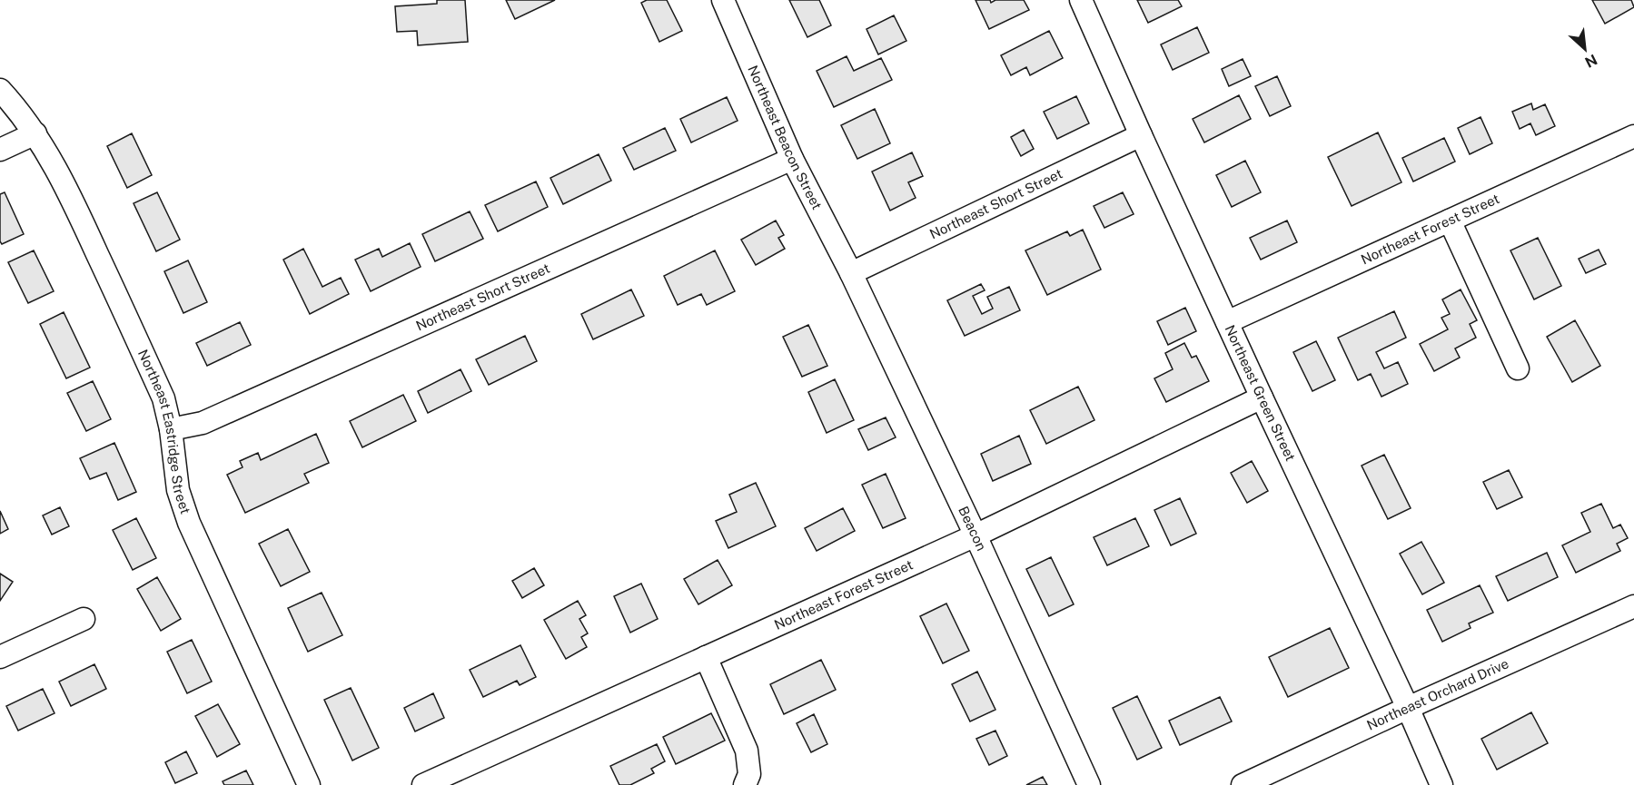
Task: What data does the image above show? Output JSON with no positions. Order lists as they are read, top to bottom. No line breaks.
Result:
{"streets":{"street":["Northeast Beacon Street","Northeast Short Street","Northeast Forest Street","Northeast Green Street","Northeast Eastridge Street","Beacon","Northeast Orchard Drive"]},"crossings":[["Northeast Beacon Street","Northeast Short Street"],["Northeast Beacon Street","Beacon"],["Northeast Short Street","Northeast Green Street"],["Northeast Short Street","Northeast Eastridge Street"],["Northeast Short Street","Beacon"],["Northeast Forest Street","Northeast Green Street"],["Northeast Forest Street","Beacon"],["Northeast Green Street","Northeast Orchard Drive"]],"north":"bottom right"}
